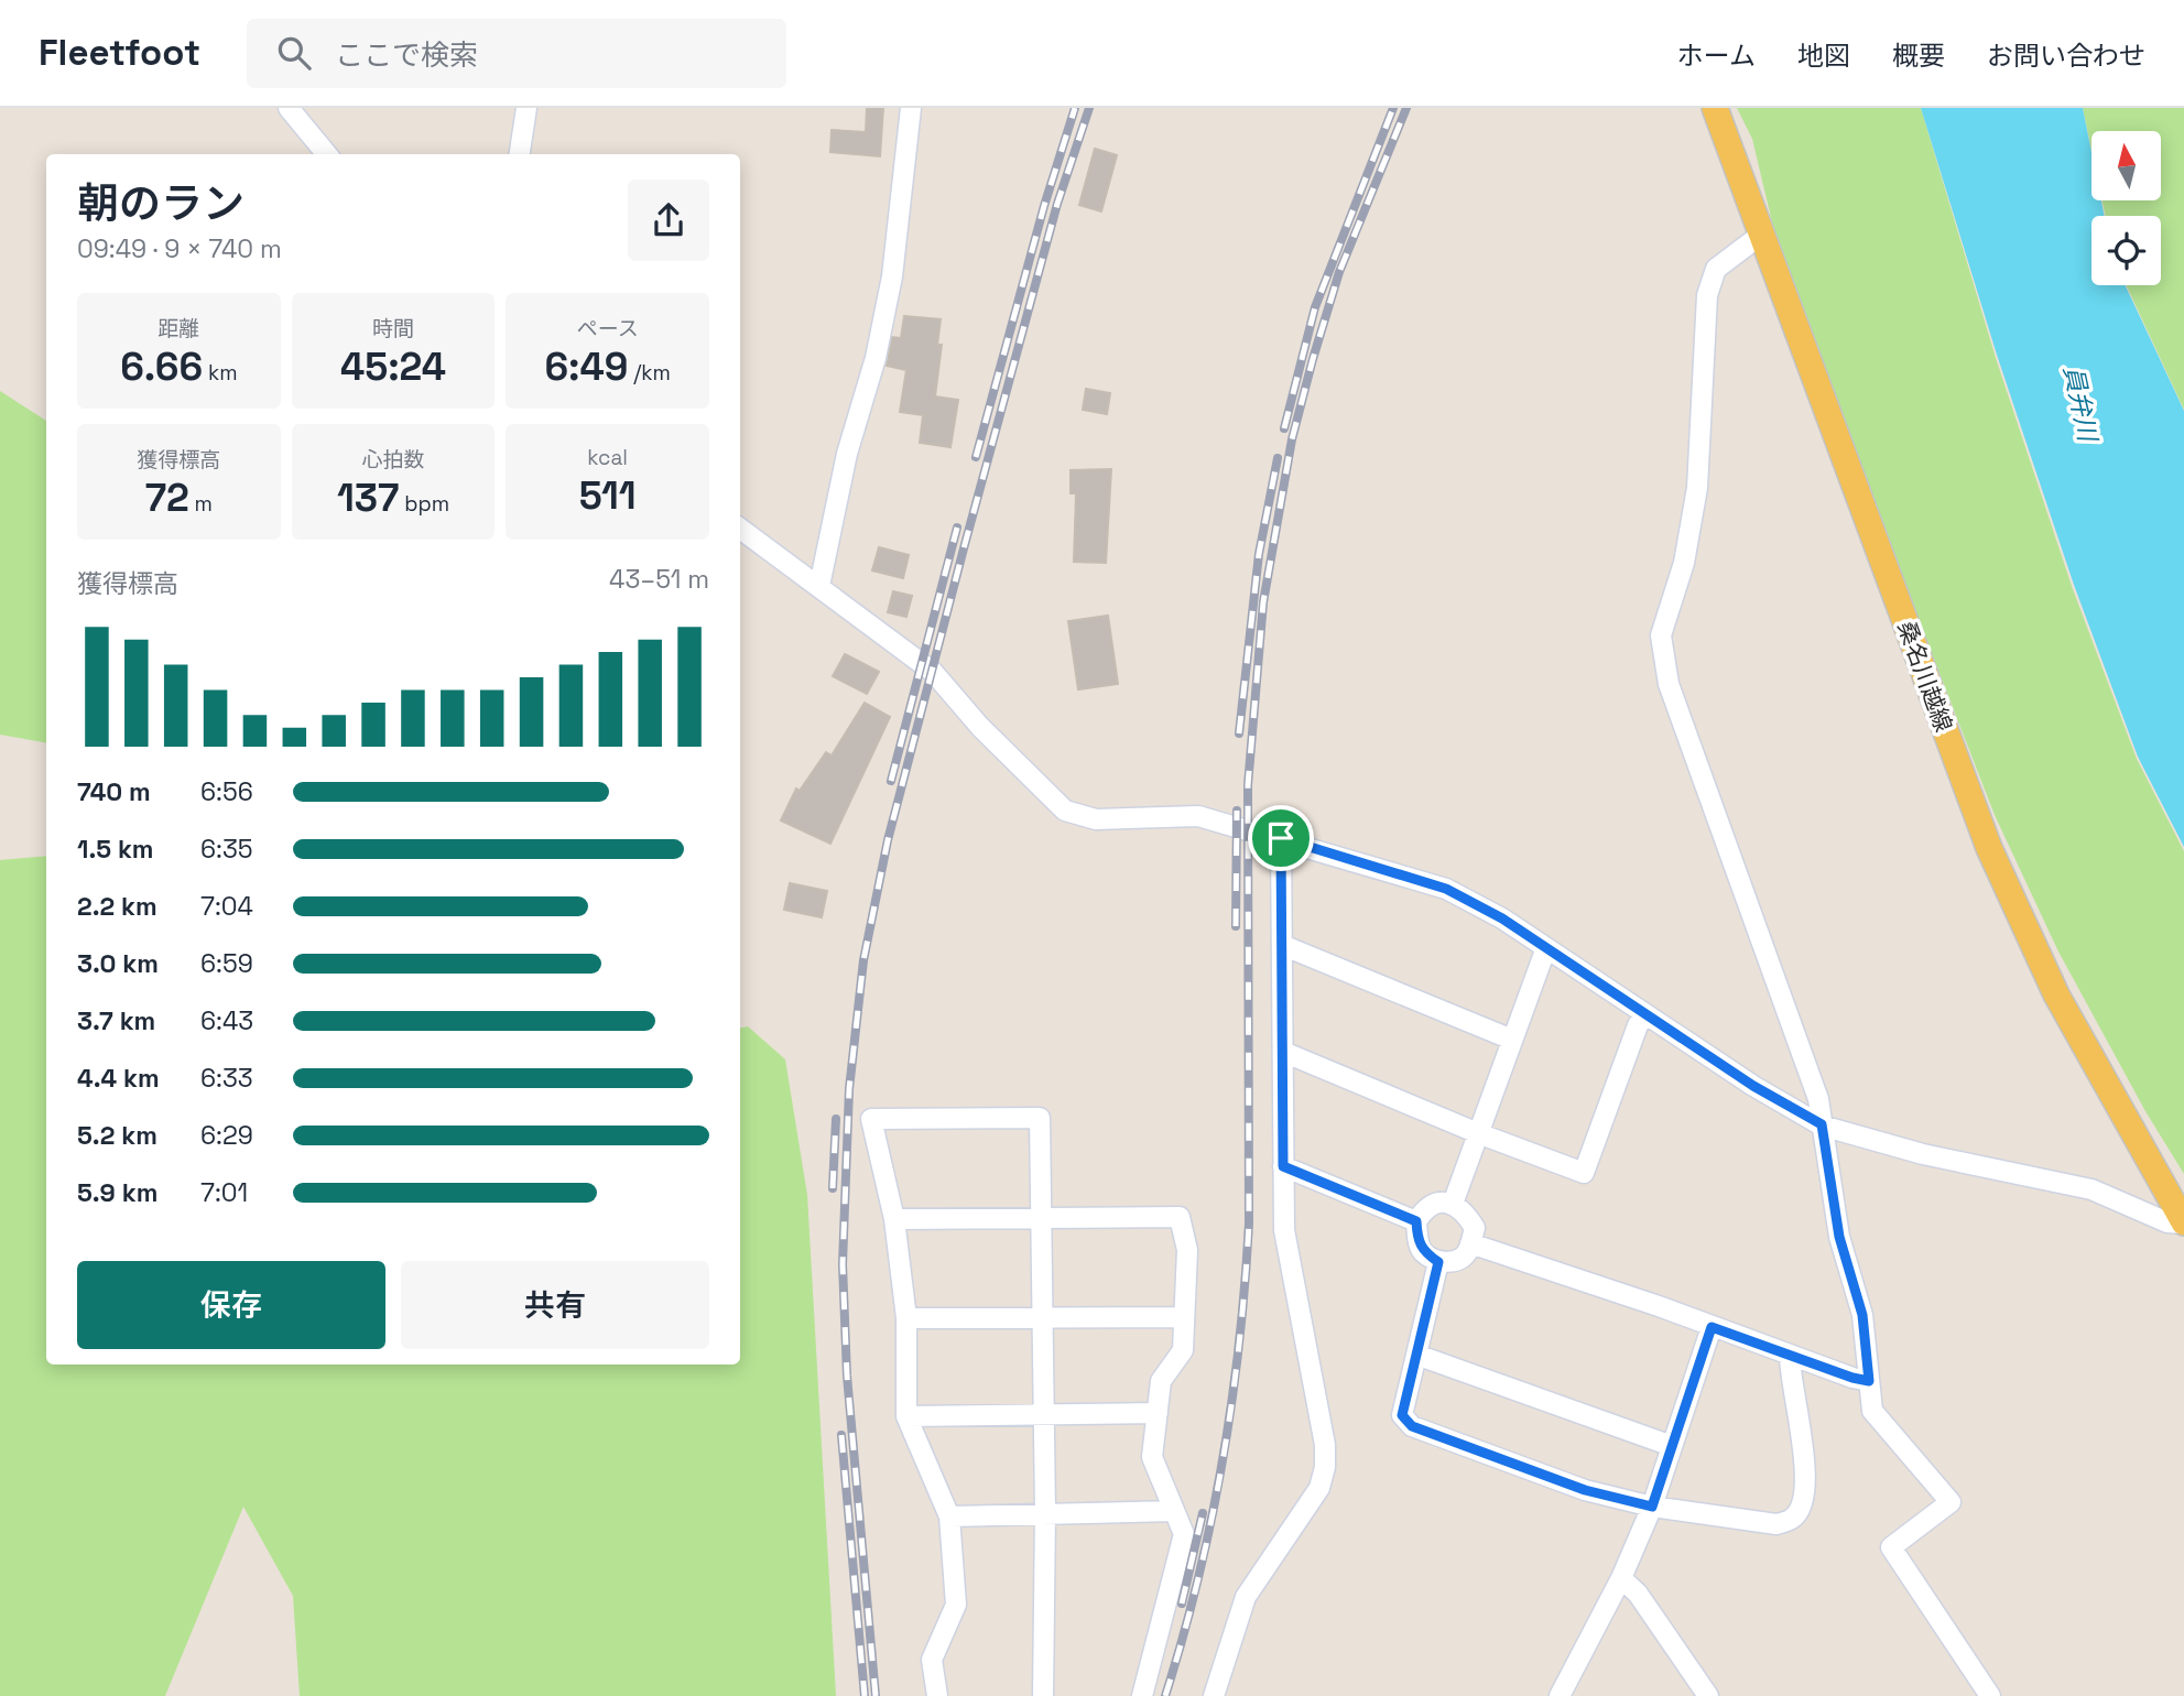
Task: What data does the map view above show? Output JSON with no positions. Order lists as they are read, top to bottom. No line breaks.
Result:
{"streets":{"main road":["桑名川越線"]},"water":["員弁川"],"north":"top","page":{"header":"Fleetfoot","search":"ここで検索","nav":["ホーム","地図","概要","お問い合わせ"],"heading":["朝のラン","09:49 · 9 × 740 m"],"stats":[["距離","6.66 km"],["時間","45:24"],["ペース","6:49 /km"],["獲得標高","72 m"],["心拍数","137 bpm"],["kcal","511"]],"chart":["獲得標高","43–51 m"],"list":[{"name":"740 m","note":"6:56"},{"name":"1.5 km","note":"6:35"},{"name":"2.2 km","note":"7:04"},{"name":"3.0 km","note":"6:59"},{"name":"3.7 km","note":"6:43"},{"name":"4.4 km","note":"6:33"},{"name":"5.2 km","note":"6:29"},{"name":"5.9 km","note":"7:01"}],"buttons":["保存","共有"]}}
